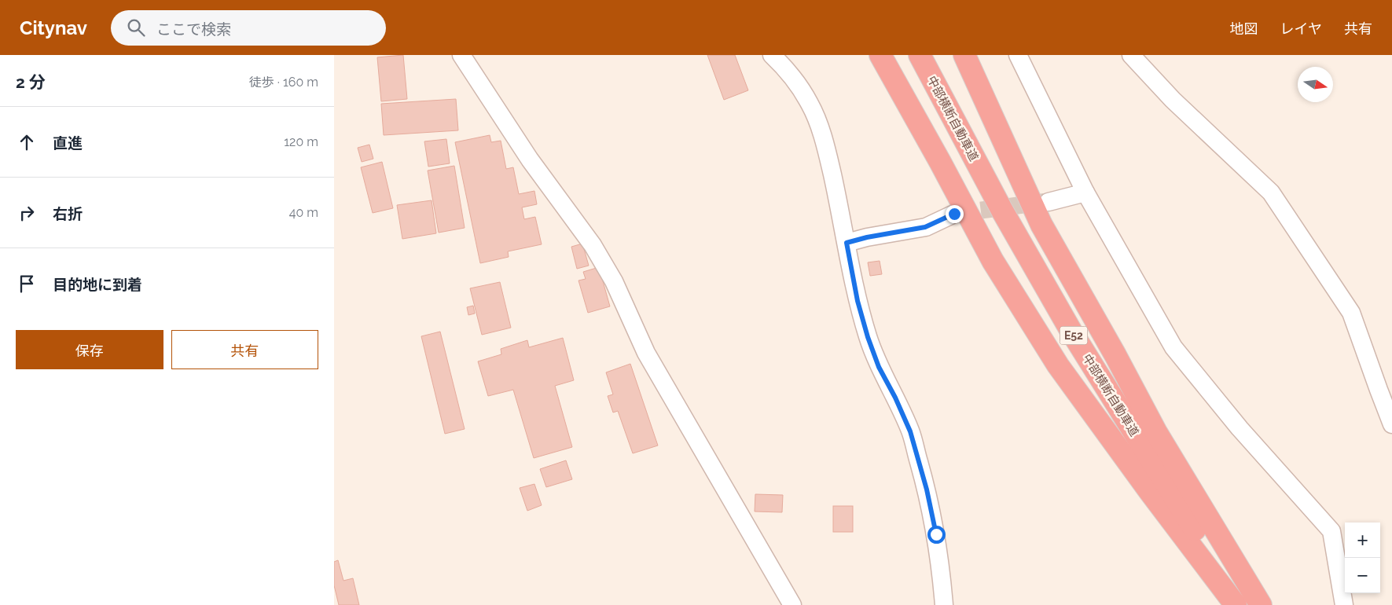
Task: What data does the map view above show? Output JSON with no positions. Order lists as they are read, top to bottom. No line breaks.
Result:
{"streets":{"highway":["中部横断自動車道","E52"]},"north":"right","page":{"header":"Citynav","search":"ここで検索","nav":["地図","レイヤ","共有"],"heading":["2 分","徒歩 · 160 m"],"list":[["直進","120 m"],["右折","40 m"],"目的地に到着"],"buttons":["保存","共有"],"map_buttons":["+","−"]}}
